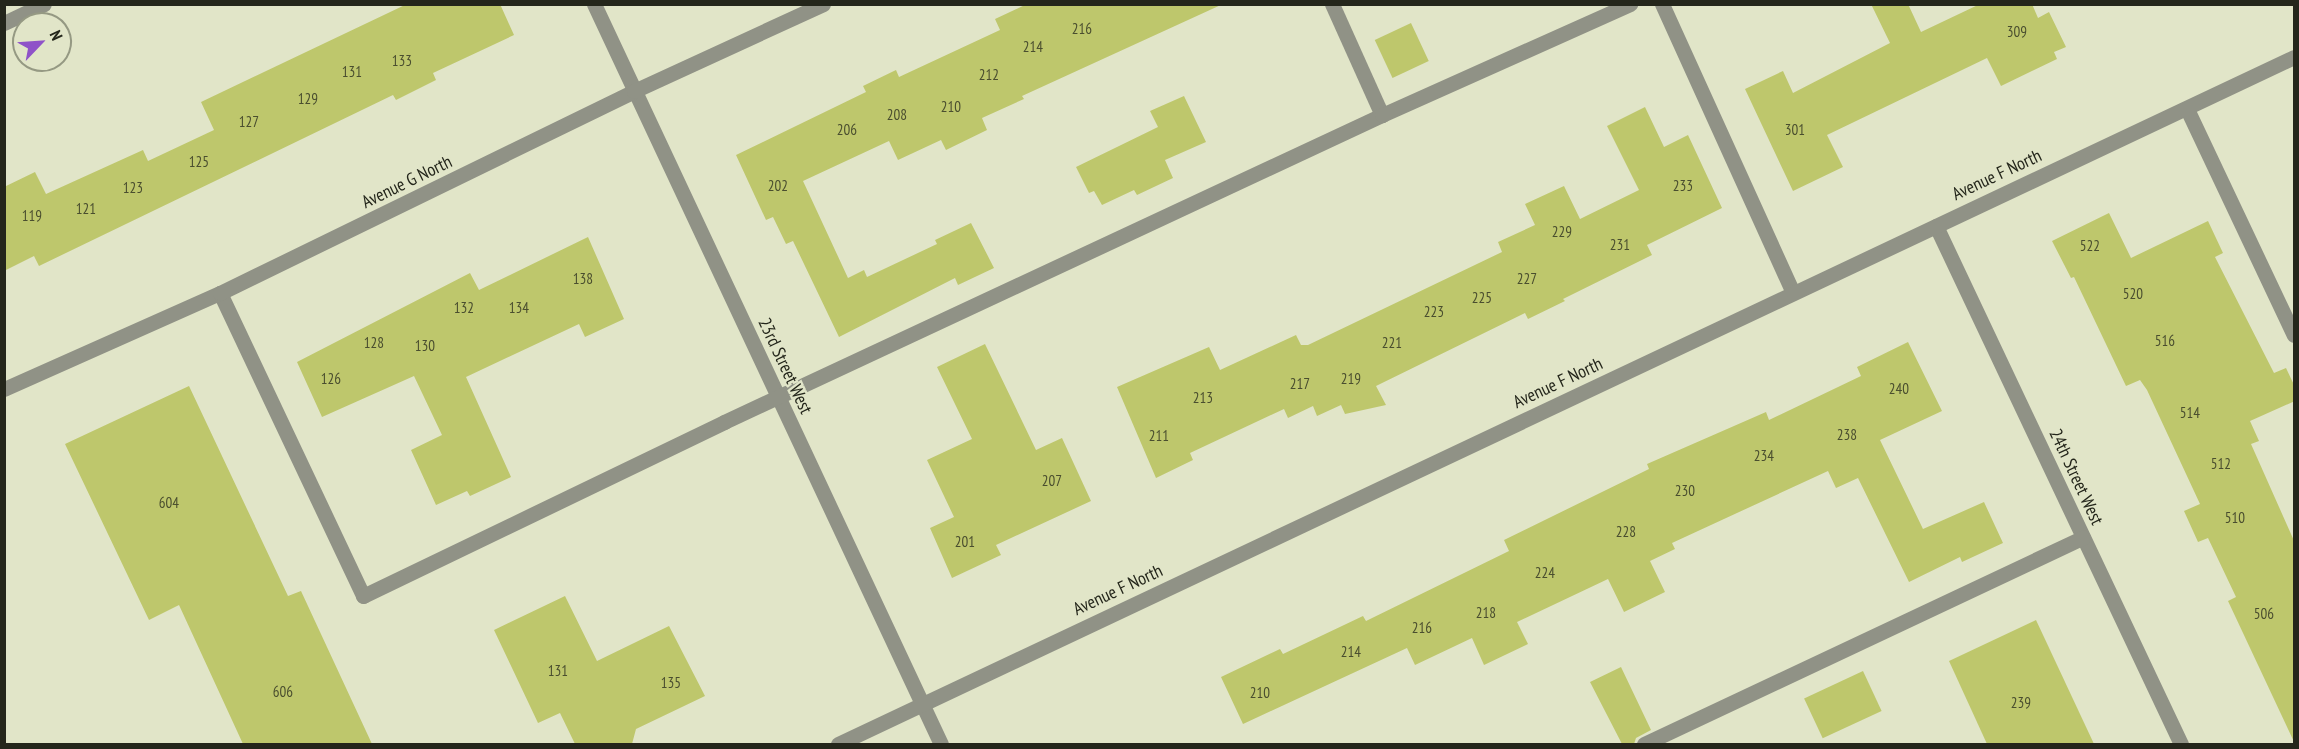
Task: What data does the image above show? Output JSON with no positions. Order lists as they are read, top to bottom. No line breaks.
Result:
{"streets":{"street":["Avenue F North","Avenue G North","23rd Street West","24th Street West"]},"crossings":[["Avenue F North","23rd Street West"],["Avenue F North","24th Street West"],["Avenue G North","23rd Street West"]],"house_numbers":["216","309","214","133","131","212","129","210","208","127","206","301","125","202","233","123","121","119","229","231","522","138","227","520","225","132","134","223","516","128","221","130","126","219","217","240","213","514","238","211","234","512","207","230","604","510","228","201","224","218","506","216","214","131","135","606","210","239"],"north":"top right"}
